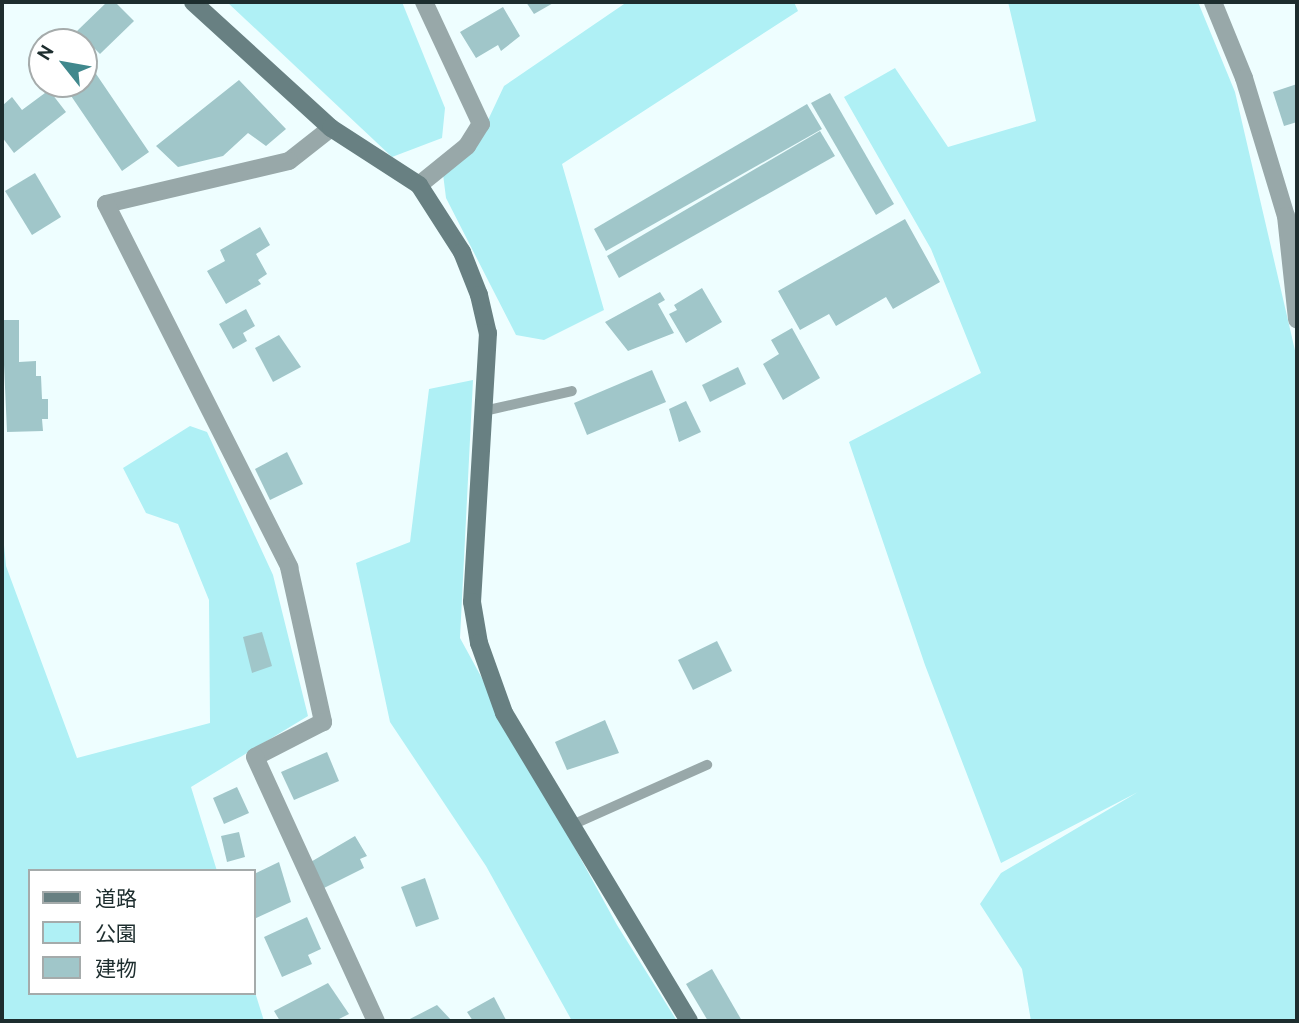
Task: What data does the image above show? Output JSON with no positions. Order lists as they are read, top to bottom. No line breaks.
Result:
{"legend":["道路","公園","建物"],"north":"top left"}
